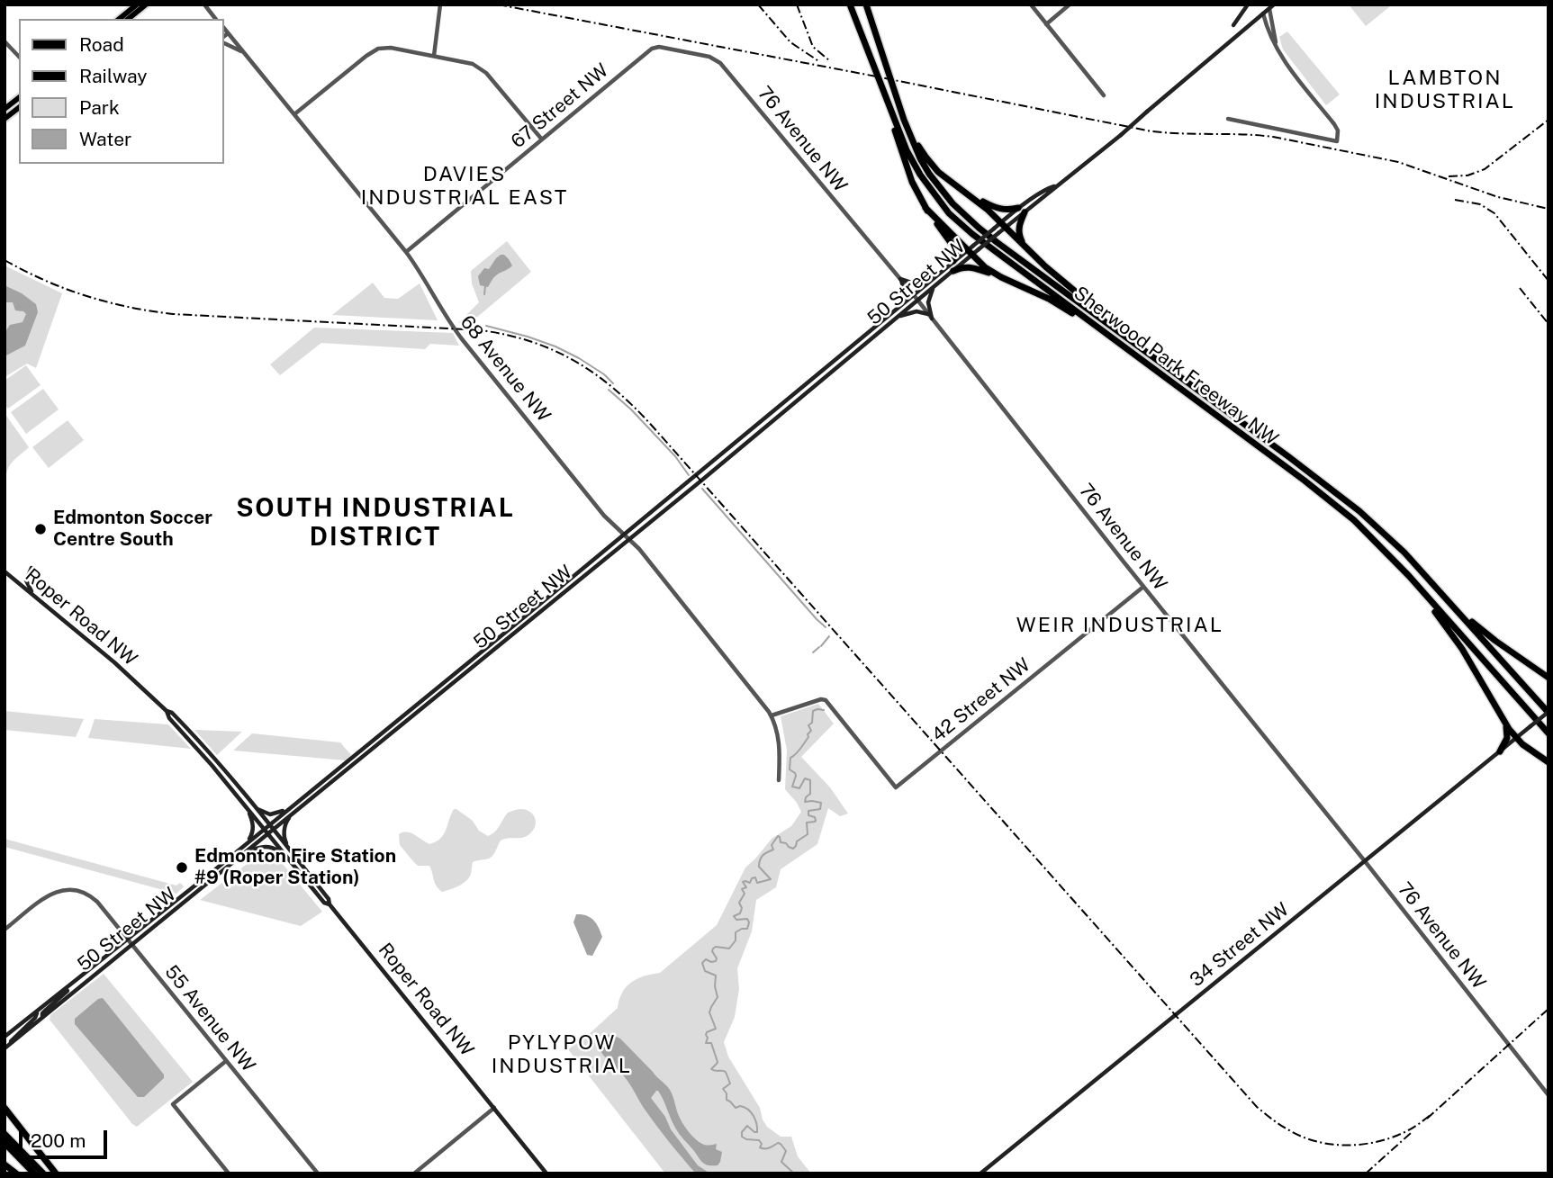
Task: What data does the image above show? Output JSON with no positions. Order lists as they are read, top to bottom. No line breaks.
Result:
{"streets":{"highway":["Sherwood Park Freeway NW"],"main road":["50 Street NW","Roper Road NW","34 Street NW"],"street":["67 Street NW","76 Avenue NW","68 Avenue NW","42 Street NW","55 Avenue NW"]},"crossings":[["67 Street NW","76 Avenue NW"],["67 Street NW","68 Avenue NW"],["76 Avenue NW","50 Street NW"],["76 Avenue NW","42 Street NW"],["76 Avenue NW","34 Street NW"],["50 Street NW","68 Avenue NW"],["50 Street NW","Roper Road NW"],["50 Street NW","55 Avenue NW"],["Sherwood Park Freeway NW","34 Street NW"],["68 Avenue NW","42 Street NW"]],"districts":["LAMBTON INDUSTRIAL","DAVIES INDUSTRIAL EAST","SOUTH INDUSTRIAL DISTRICT","WEIR INDUSTRIAL","PYLYPOW INDUSTRIAL"],"places":["Edmonton Soccer Centre South","Edmonton Fire Station #9 (Roper Station)"],"legend":["Road","Railway","Park","Water"],"scale_bar":"200 m"}
